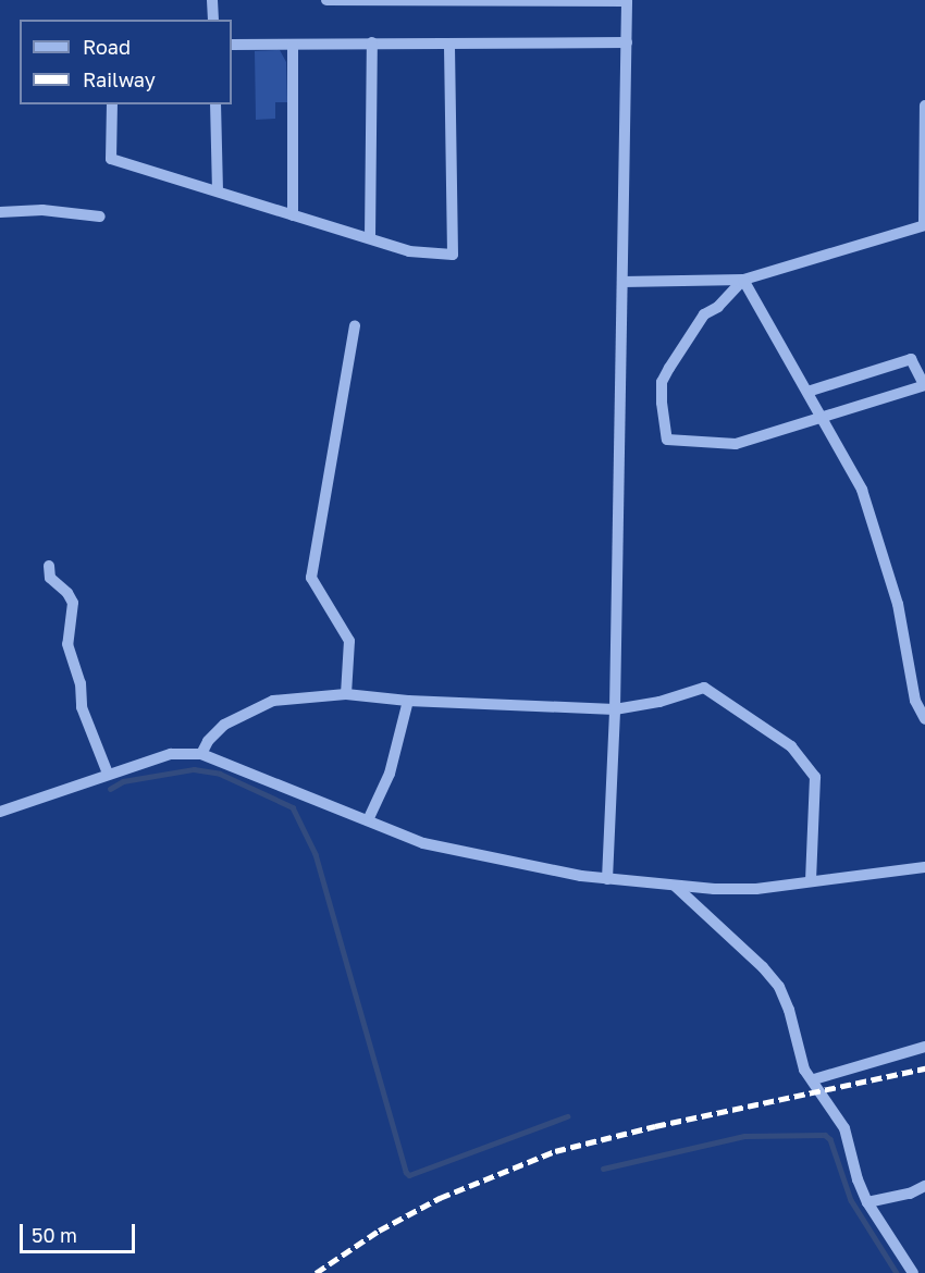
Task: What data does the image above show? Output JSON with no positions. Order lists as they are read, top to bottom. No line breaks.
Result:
{"legend":["Road","Railway"],"scale_bar":"50 m"}
